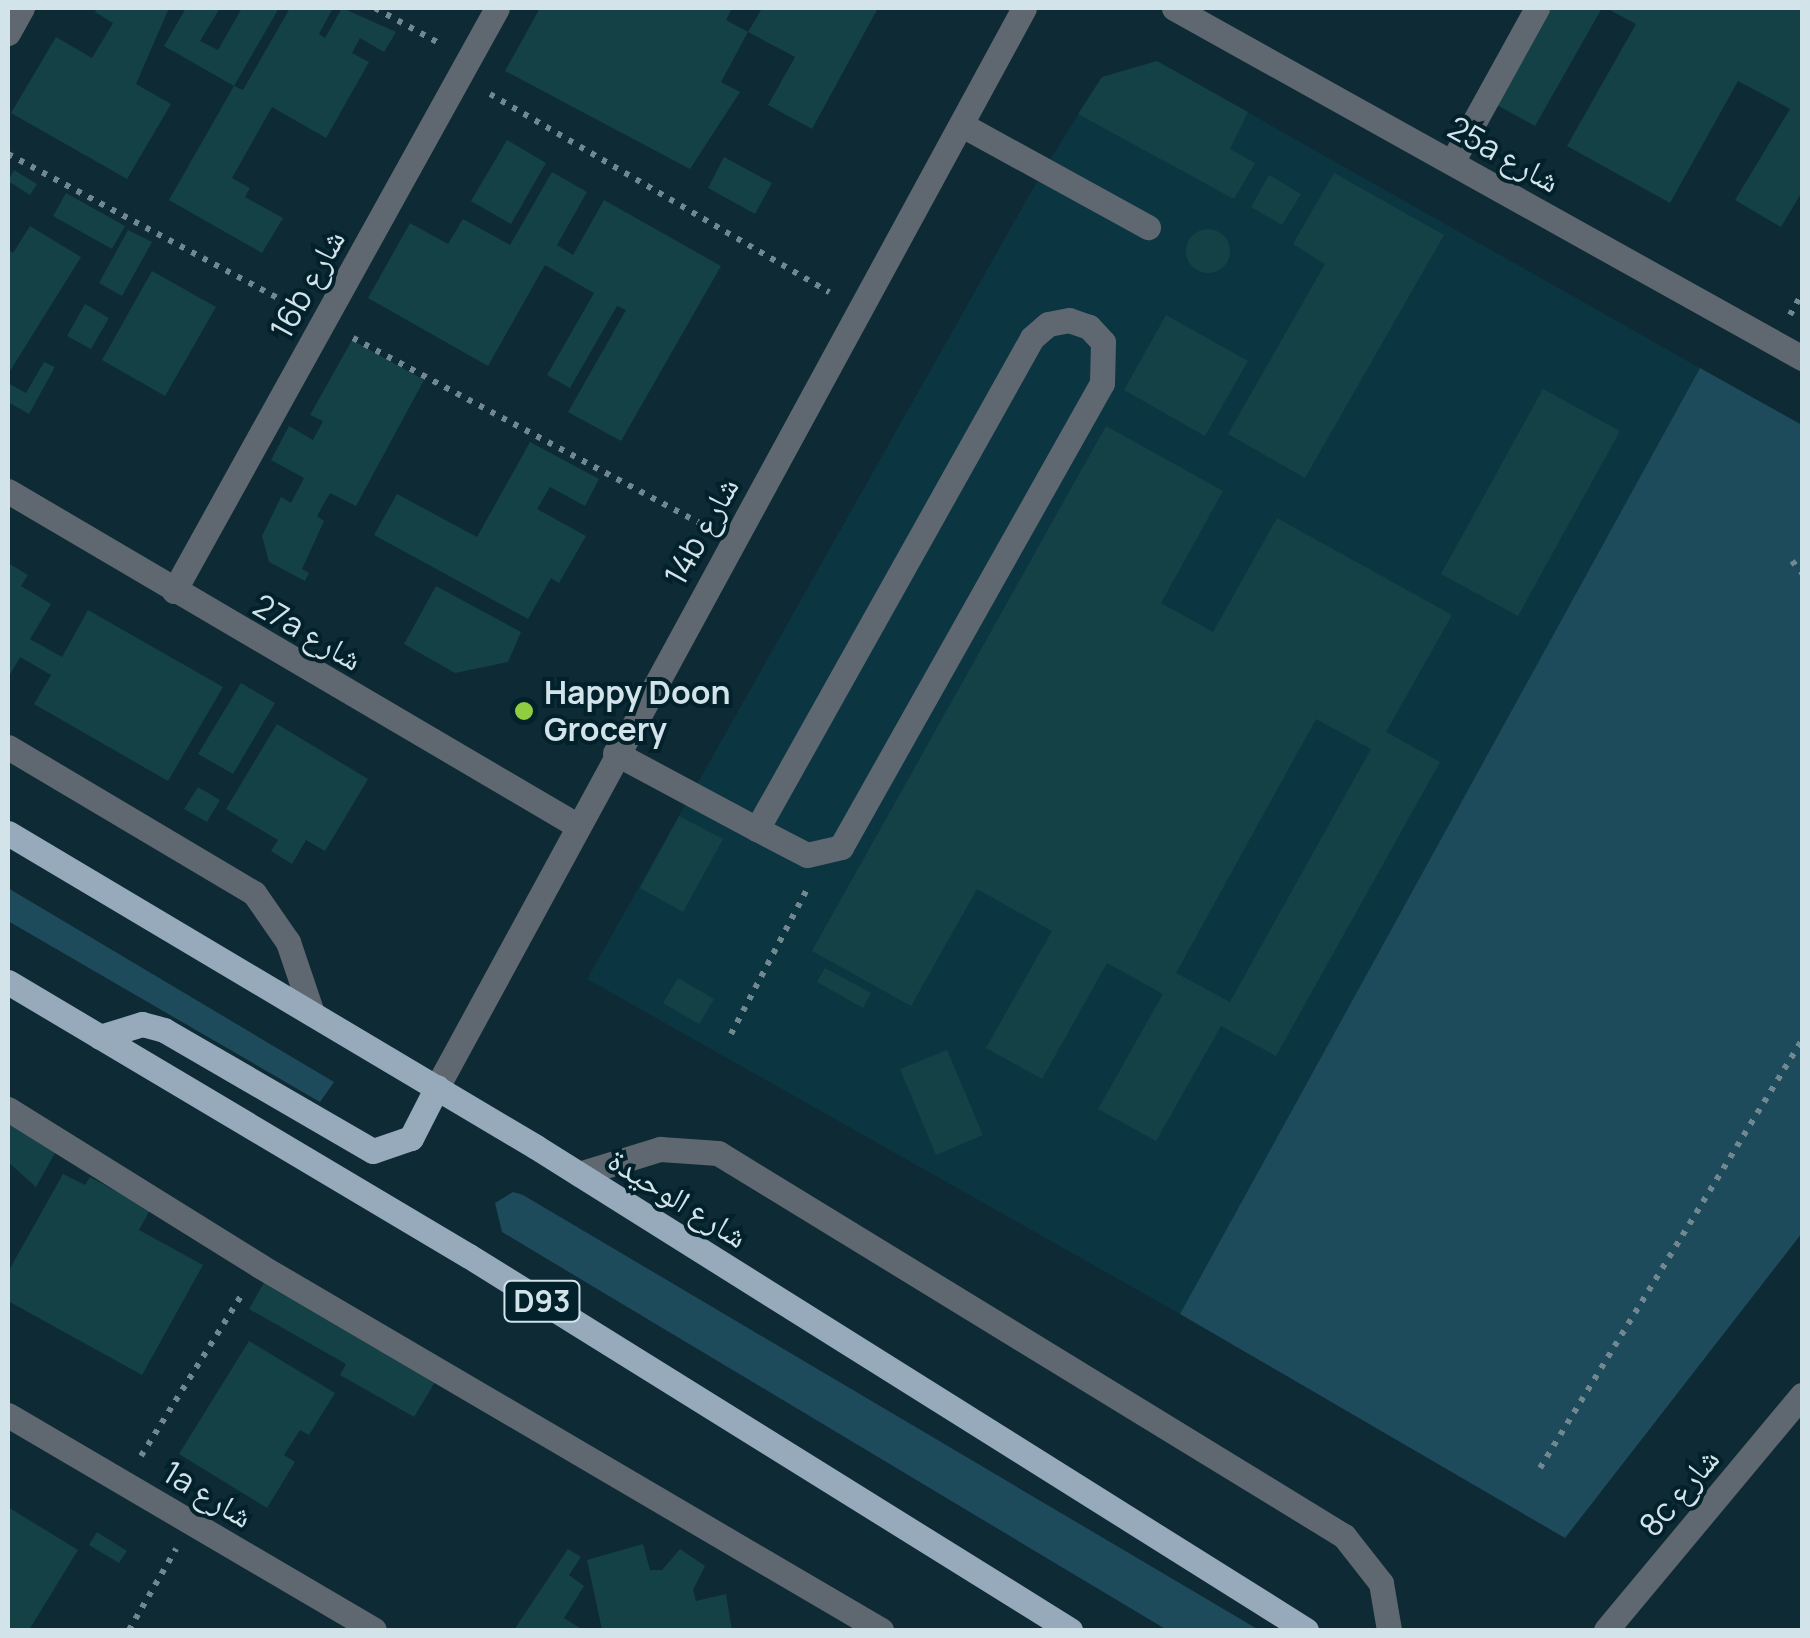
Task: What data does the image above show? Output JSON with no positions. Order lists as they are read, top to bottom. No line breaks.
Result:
{"streets":{"main road":["شارع الوحيدة","D93"],"street":["25a شارع","16b شارع","14b شارع","27a شارع","8c شارع","1a شارع"]},"crossings":[["16b شارع","27a شارع"],["14b شارع","27a شارع"],["14b شارع","شارع الوحيدة"]],"places":["Happy Doon Grocery"]}
